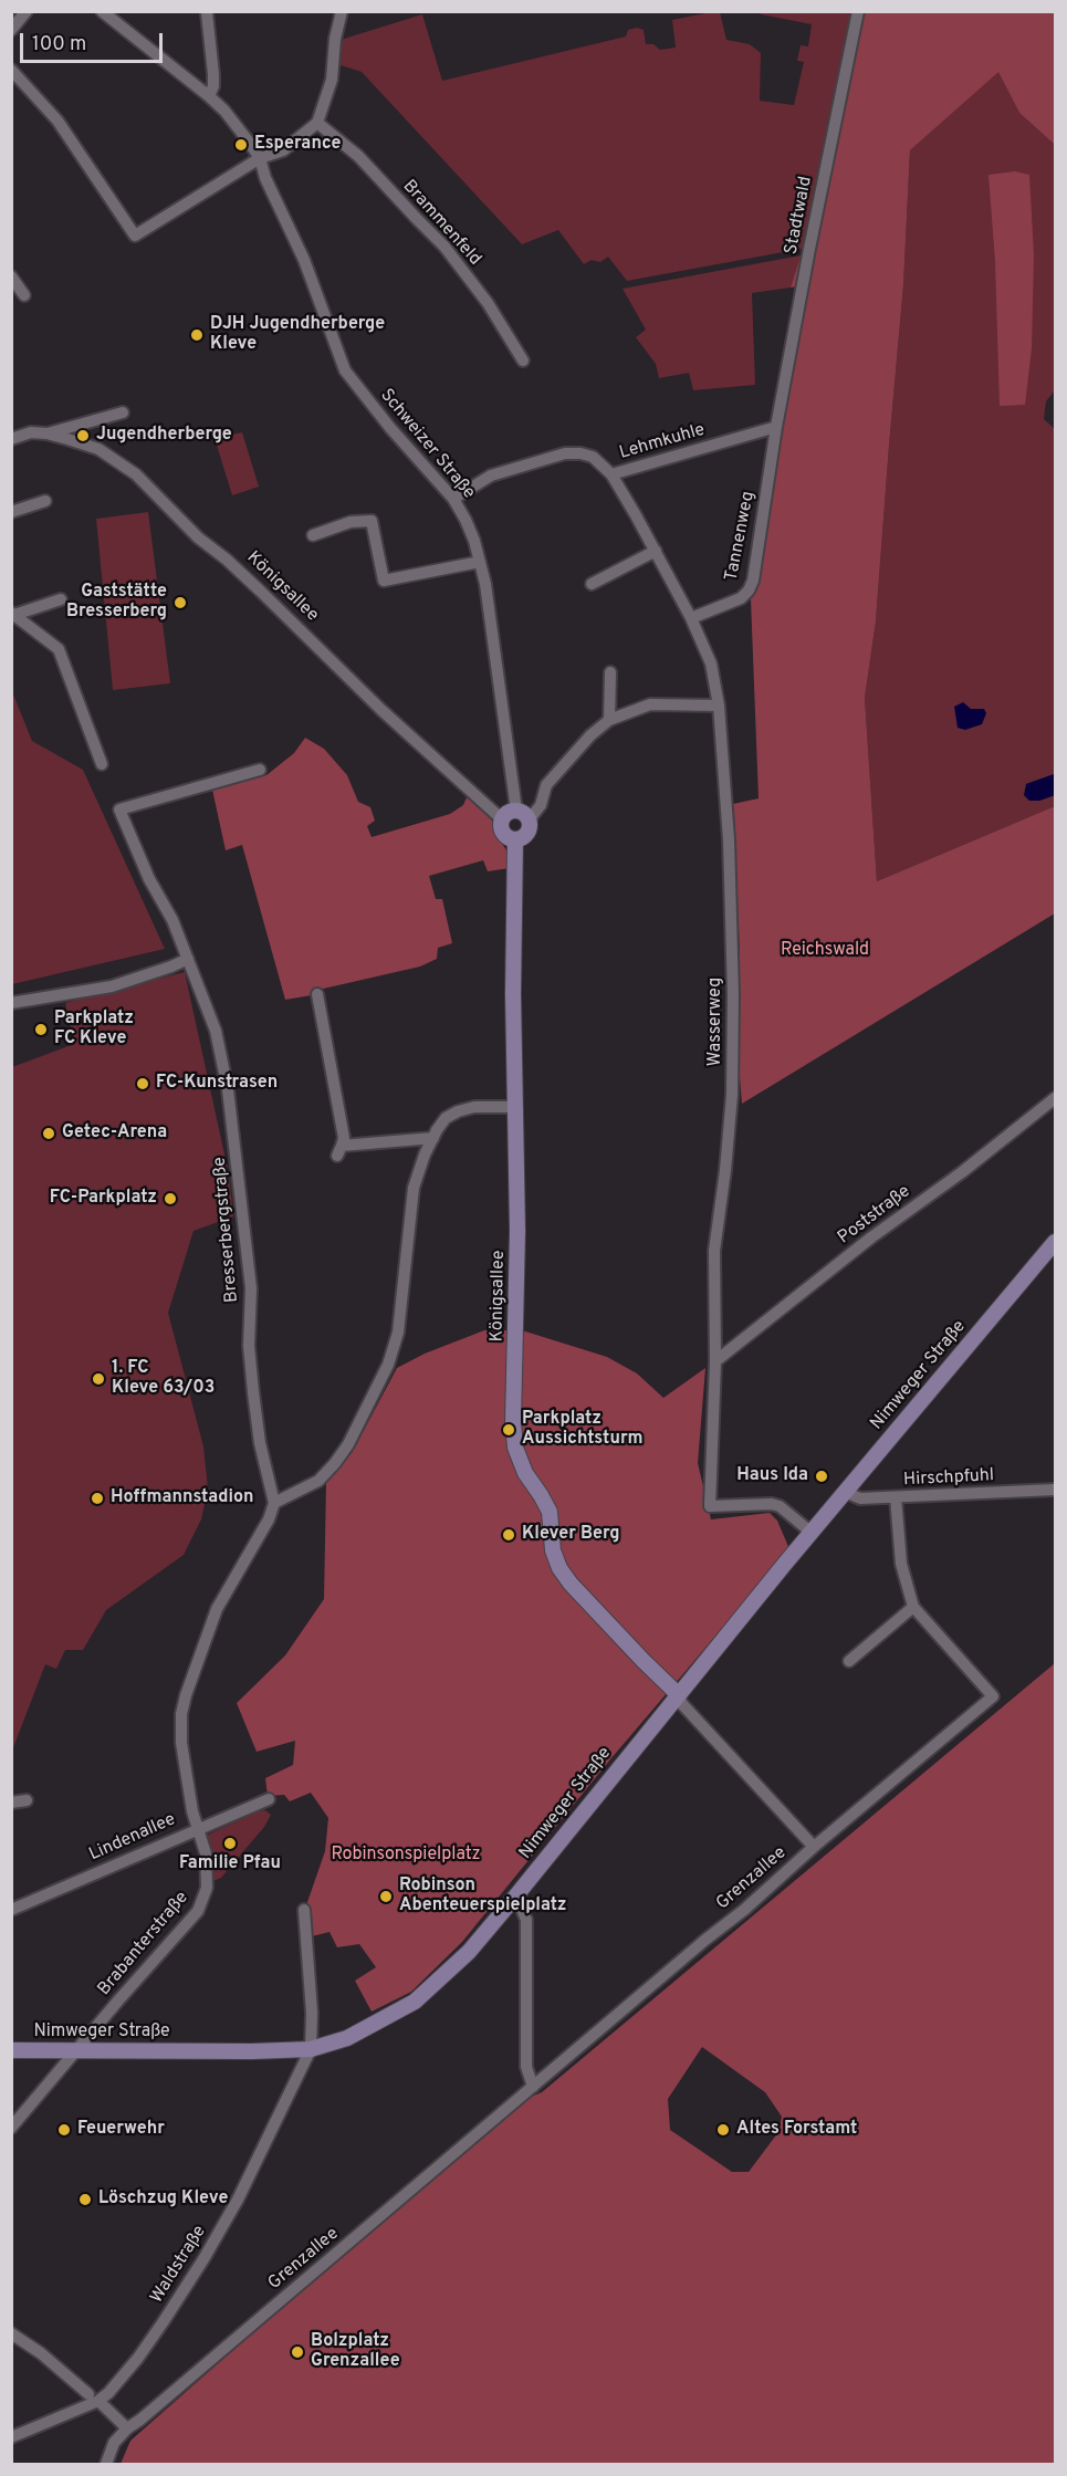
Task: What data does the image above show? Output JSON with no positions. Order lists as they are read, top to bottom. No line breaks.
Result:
{"streets":{"main road":["Königsallee","Nimweger Straße"],"street":["Stadtwald","Brammenfeld","Lehmkuhle","Schweizer Straße","Tannenweg","Wasserweg","Poststraße","Bresserbergstraße","Hirschpfuhl","Lindenallee","Grenzallee","Brabanterstraße","Waldstraße"]},"crossings":[["Stadtwald","Lehmkuhle"],["Stadtwald","Tannenweg"],["Lehmkuhle","Schweizer Straße"],["Lehmkuhle","Tannenweg"],["Lehmkuhle","Wasserweg"],["Schweizer Straße","Königsallee"],["Tannenweg","Wasserweg"],["Königsallee","Nimweger Straße"],["Wasserweg","Poststraße"],["Wasserweg","Nimweger Straße"],["Nimweger Straße","Hirschpfuhl"],["Nimweger Straße","Brabanterstraße"],["Nimweger Straße","Waldstraße"],["Lindenallee","Brabanterstraße"]],"parks":["Reichswald","Robinsonspielplatz"],"places":["Esperance","DJH Jugendherberge Kleve","Jugendherberge","Gaststätte Bresserberg","Parkplatz FC Kleve","FC-Kunstrasen","Getec-Arena","FC-Parkplatz","1. FC Kleve 63/03","Parkplatz Aussichtsturm","Haus Ida","Hoffmannstadion","Klever Berg","Familie Pfau","Robinson Abenteuerspielplatz","Feuerwehr","Altes Forstamt","Löschzug Kleve","Bolzplatz Grenzallee"],"scale_bar":"100 m"}
